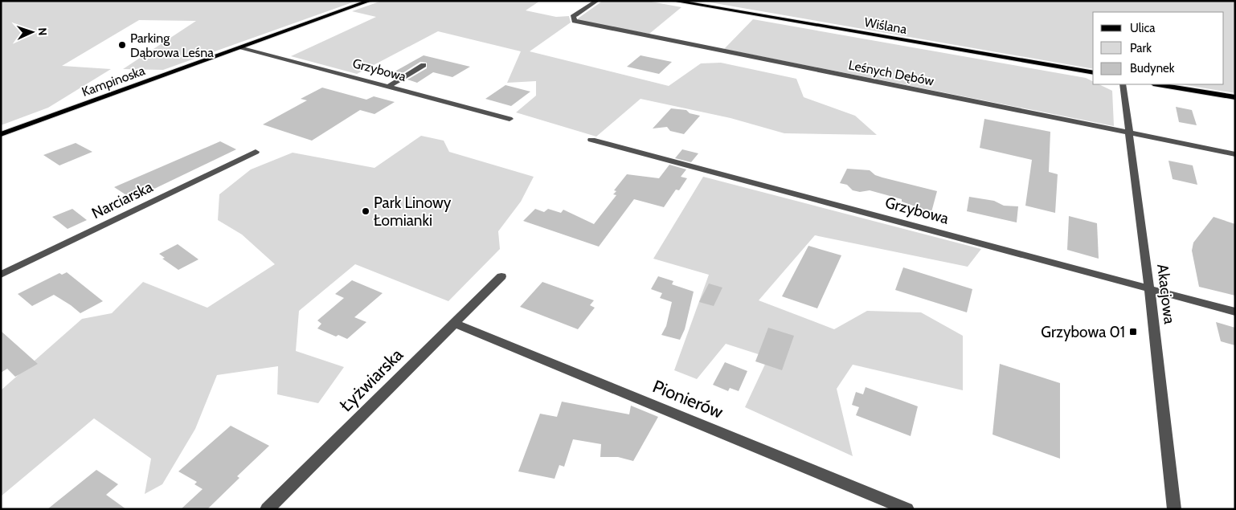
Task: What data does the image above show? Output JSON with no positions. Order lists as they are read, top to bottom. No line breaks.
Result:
{"streets":{"main road":["Wiślana","Kampinoska"],"street":["Grzybowa","Leśnych Dębów","Narciarska","Akacjowa","Łyżwiarska","Pionierów"]},"crossings":[["Grzybowa","Kampinoska"],["Grzybowa","Akacjowa"],["Leśnych Dębów","Akacjowa"],["Łyżwiarska","Pionierów"]],"places":{"other":["Parking Dąbrowa Leśna","Park Linowy Łomianki"],"transit":["Grzybowa 01"]},"legend":["Ulica","Park","Budynek"],"north":"right"}
